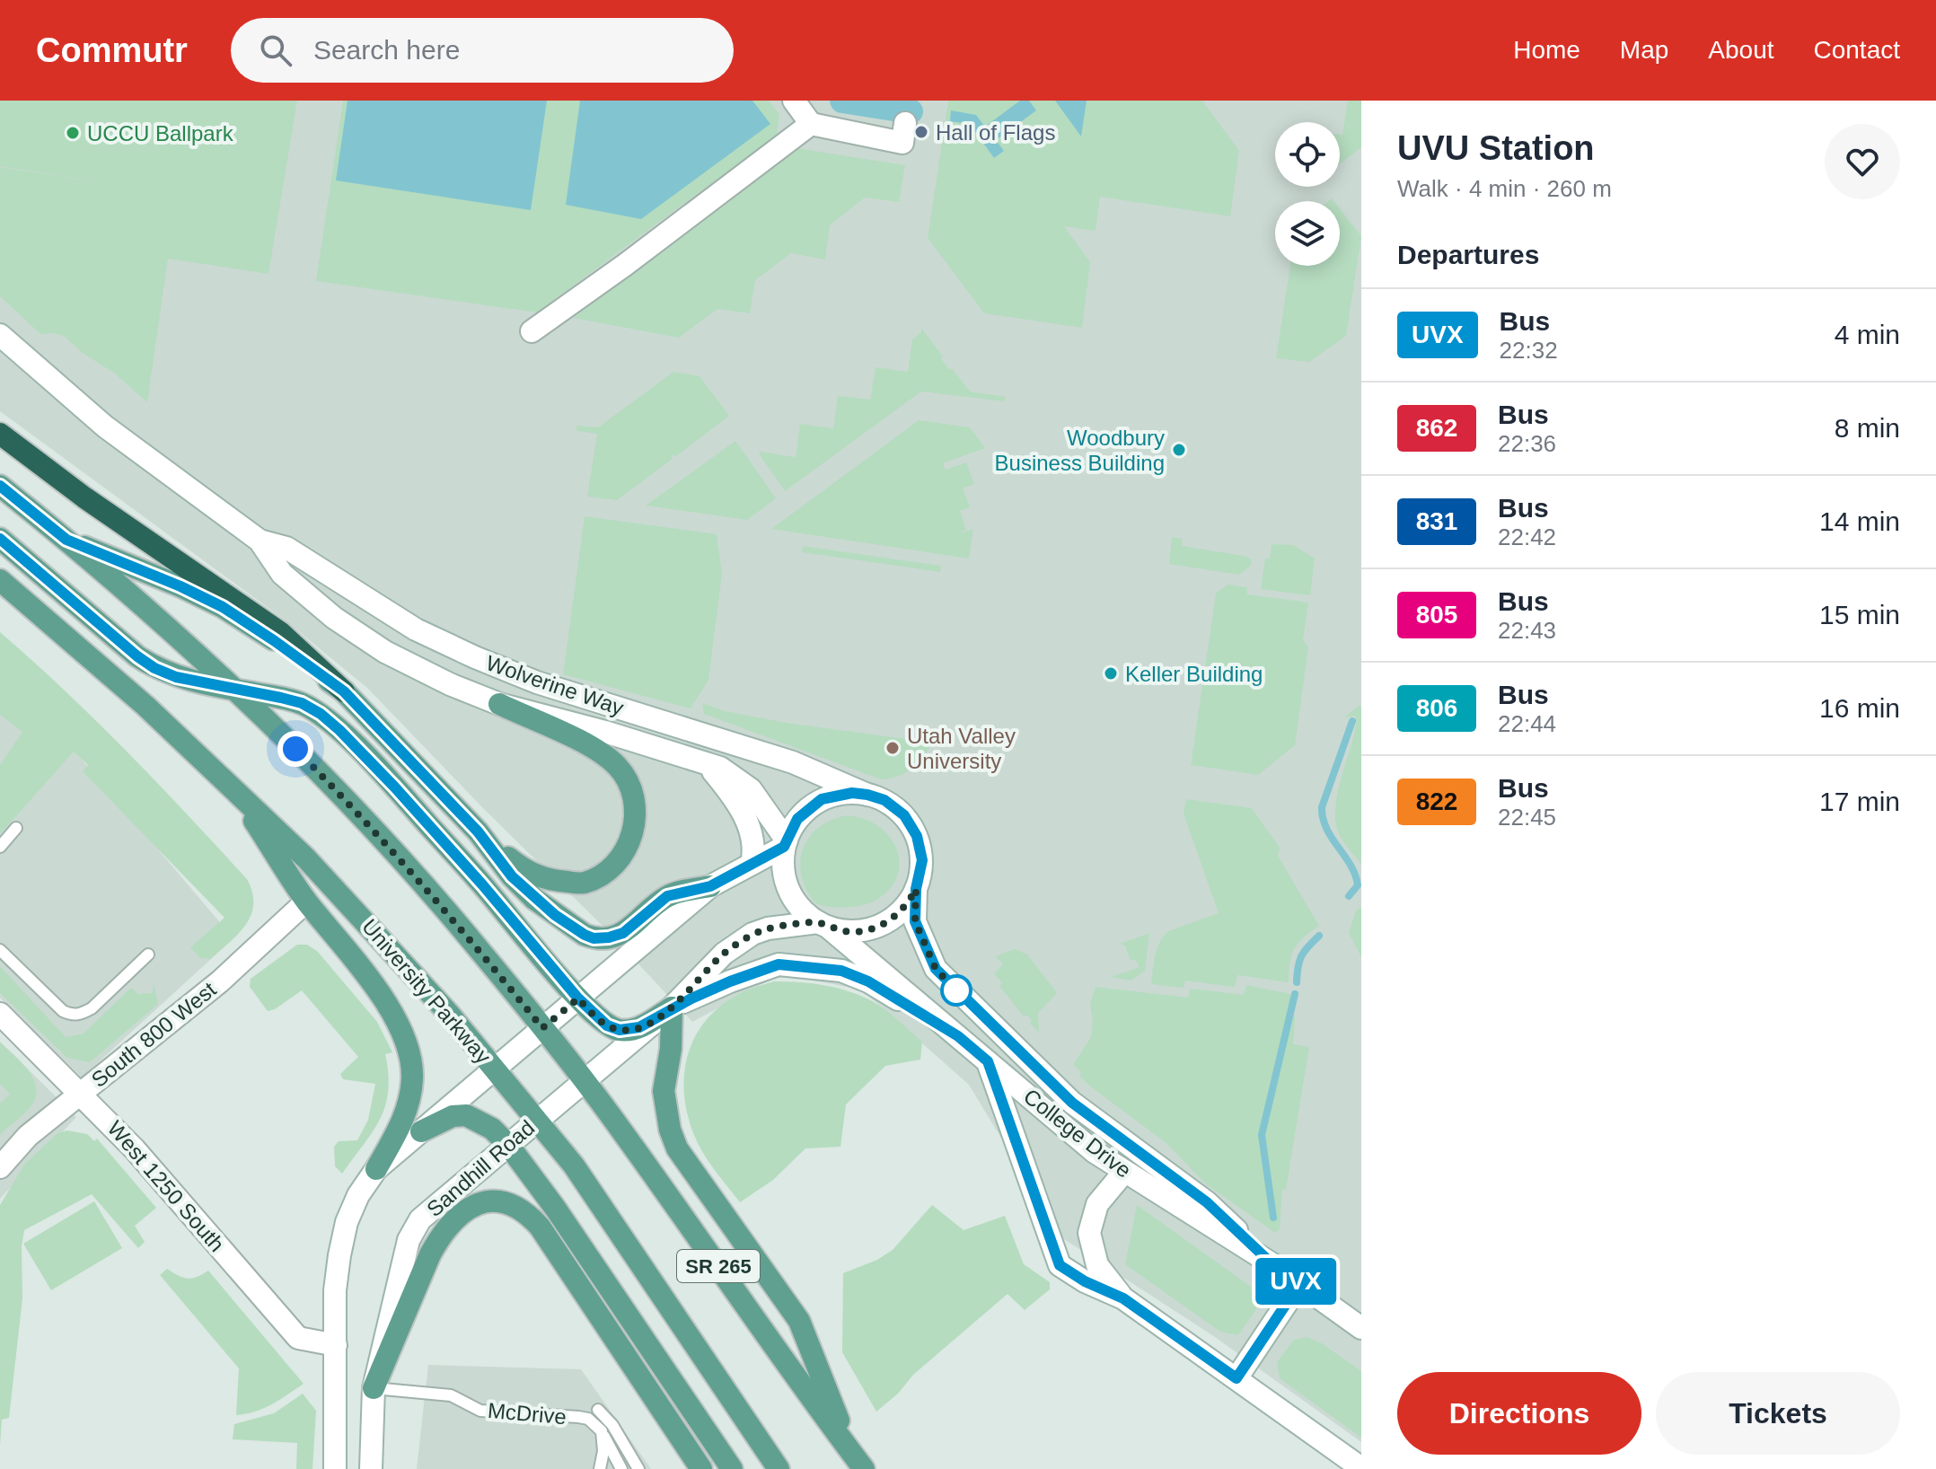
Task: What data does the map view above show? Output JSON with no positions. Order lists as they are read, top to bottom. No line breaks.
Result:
{"streets":{"main road":["University Parkway","SR 265"],"street":["Wolverine Way","South 800 West","College Drive","Sandhill Road","West 1250 South"],"lane":["McDrive"]},"crossings":[["Wolverine Way","College Drive"],["University Parkway","Sandhill Road"],["South 800 West","West 1250 South"],["Sandhill Road","SR 265"],["Sandhill Road","McDrive"]],"places":["Hall of Flags","UCCU Ballpark","Woodbury Business Building","Keller Building","Utah Valley University"],"lines":["bus line UVX"],"page":{"header":"Commutr","search":"Search here","nav":["Home","Map","About","Contact"],"on_map":"UVX","heading":[["UVU Station","Walk · 4 min · 260 m"],"Departures"],"list":[{"mark":"UVX","name":"Bus","note":"22:32","value":"4 min"},{"mark":"862","name":"Bus","note":"22:36","value":"8 min"},{"mark":"831","name":"Bus","note":"22:42","value":"14 min"},{"mark":"805","name":"Bus","note":"22:43","value":"15 min"},{"mark":"806","name":"Bus","note":"22:44","value":"16 min"},{"mark":"822","name":"Bus","note":"22:45","value":"17 min"}],"buttons":["Directions","Tickets"]}}
